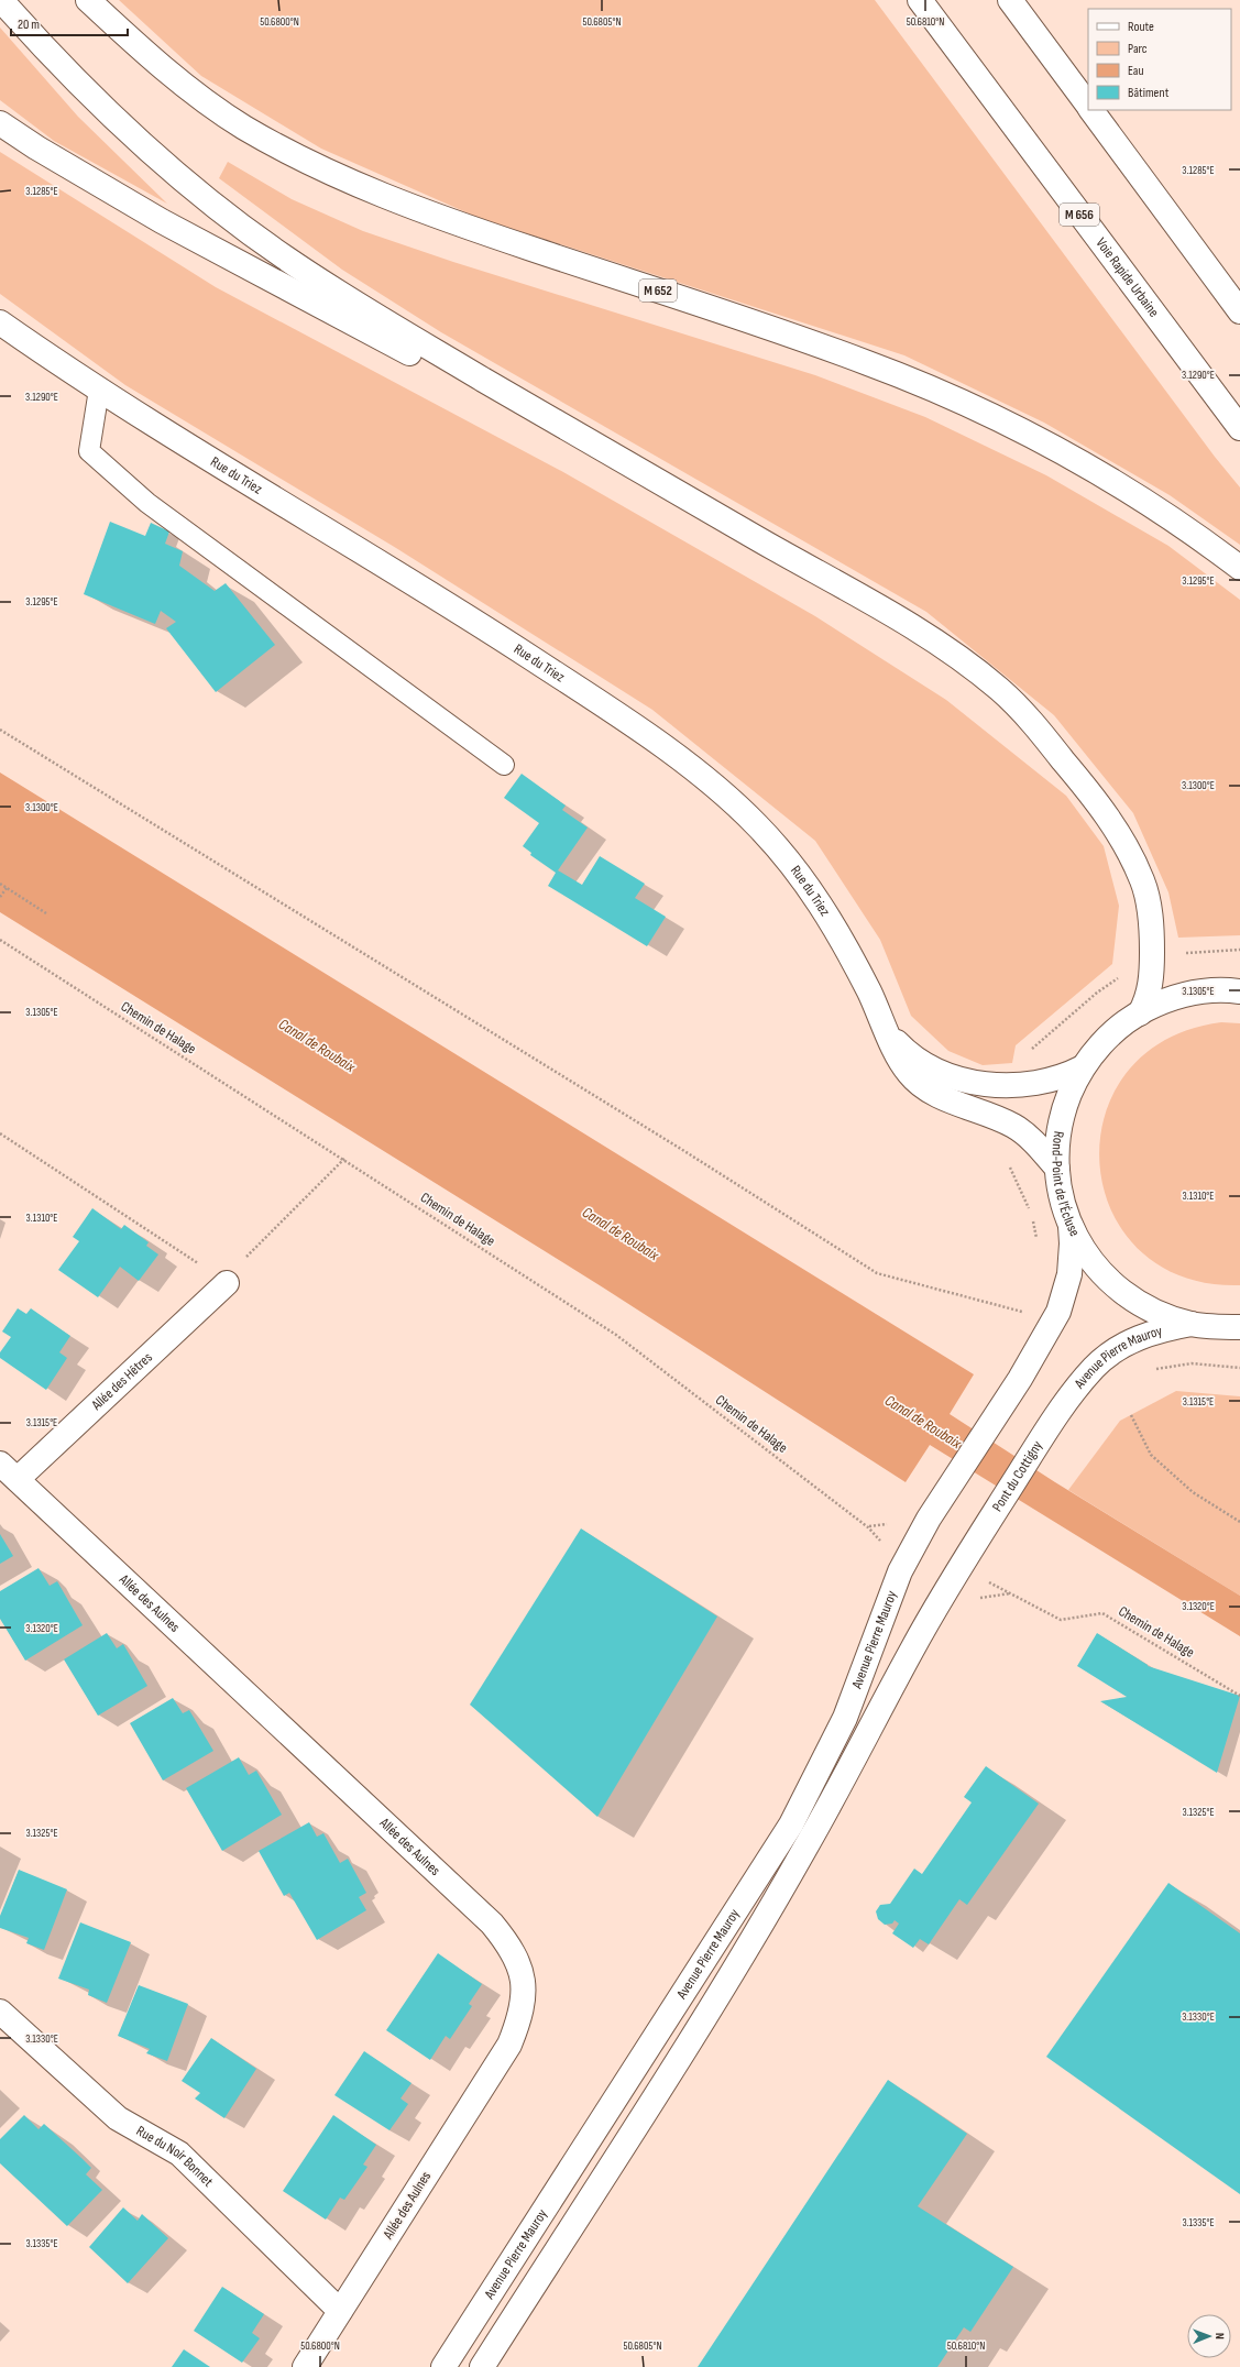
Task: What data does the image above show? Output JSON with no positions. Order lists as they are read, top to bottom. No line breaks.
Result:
{"streets":{"main road":["M 656","Voie Rapide Urbaine","M 652","Rue du Triez","Rond-Point de l'Écluse","Avenue Pierre Mauroy","Allée des Hêtres","Pont du Cottigny","Allée des Aulnes","Rue du Noir Bonnet"],"path":["Chemin de Halage"]},"crossings":[["Rue du Triez","Rond-Point de l'Écluse"],["Rond-Point de l'Écluse","Avenue Pierre Mauroy"],["Avenue Pierre Mauroy","Pont du Cottigny"],["Allée des Hêtres","Allée des Aulnes"],["Allée des Aulnes","Rue du Noir Bonnet"]],"water":["Canal de Roubaix"],"legend":["Route","Parc","Eau","Bâtiment"],"scale_bar":"20 m","north":"right","coordinates":["50.6800°N","50.6805°N","50.6810°N","3.1285°E","3.1290°E","3.1295°E","3.1300°E","3.1305°E","3.1310°E","3.1315°E","3.1320°E","3.1325°E","3.1330°E","3.1335°E"]}
